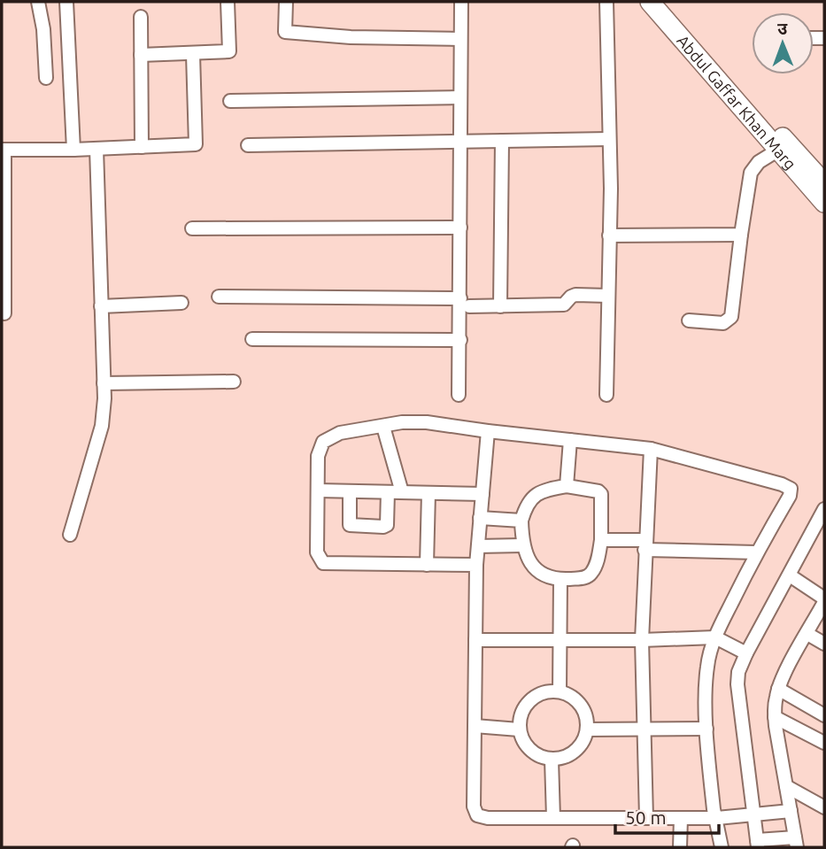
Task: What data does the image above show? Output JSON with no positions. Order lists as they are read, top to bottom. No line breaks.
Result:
{"streets":{"main road":["Abdul Gaffar Khan Marg"]},"scale_bar":"50 m","north":"top"}
